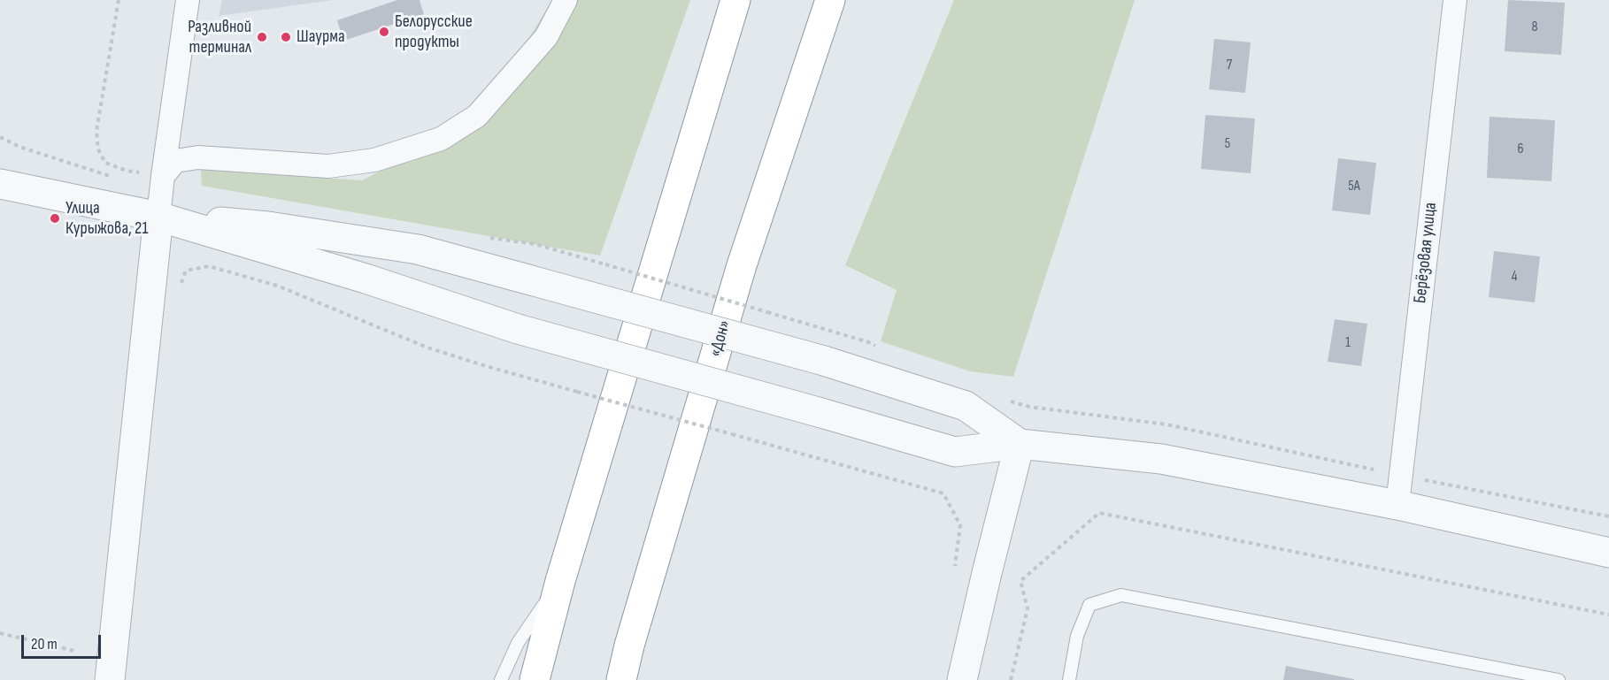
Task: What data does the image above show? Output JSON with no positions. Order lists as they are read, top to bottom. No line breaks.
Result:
{"streets":{"highway":["«Дон»"],"street":["Берёзовая улица"]},"places":["Белорусские продукты","Разливной терминал","Шаурма","Улица Курыжова, 21"],"house_numbers":["8","7","5","6","5А","4","1"],"scale_bar":"20 m"}
